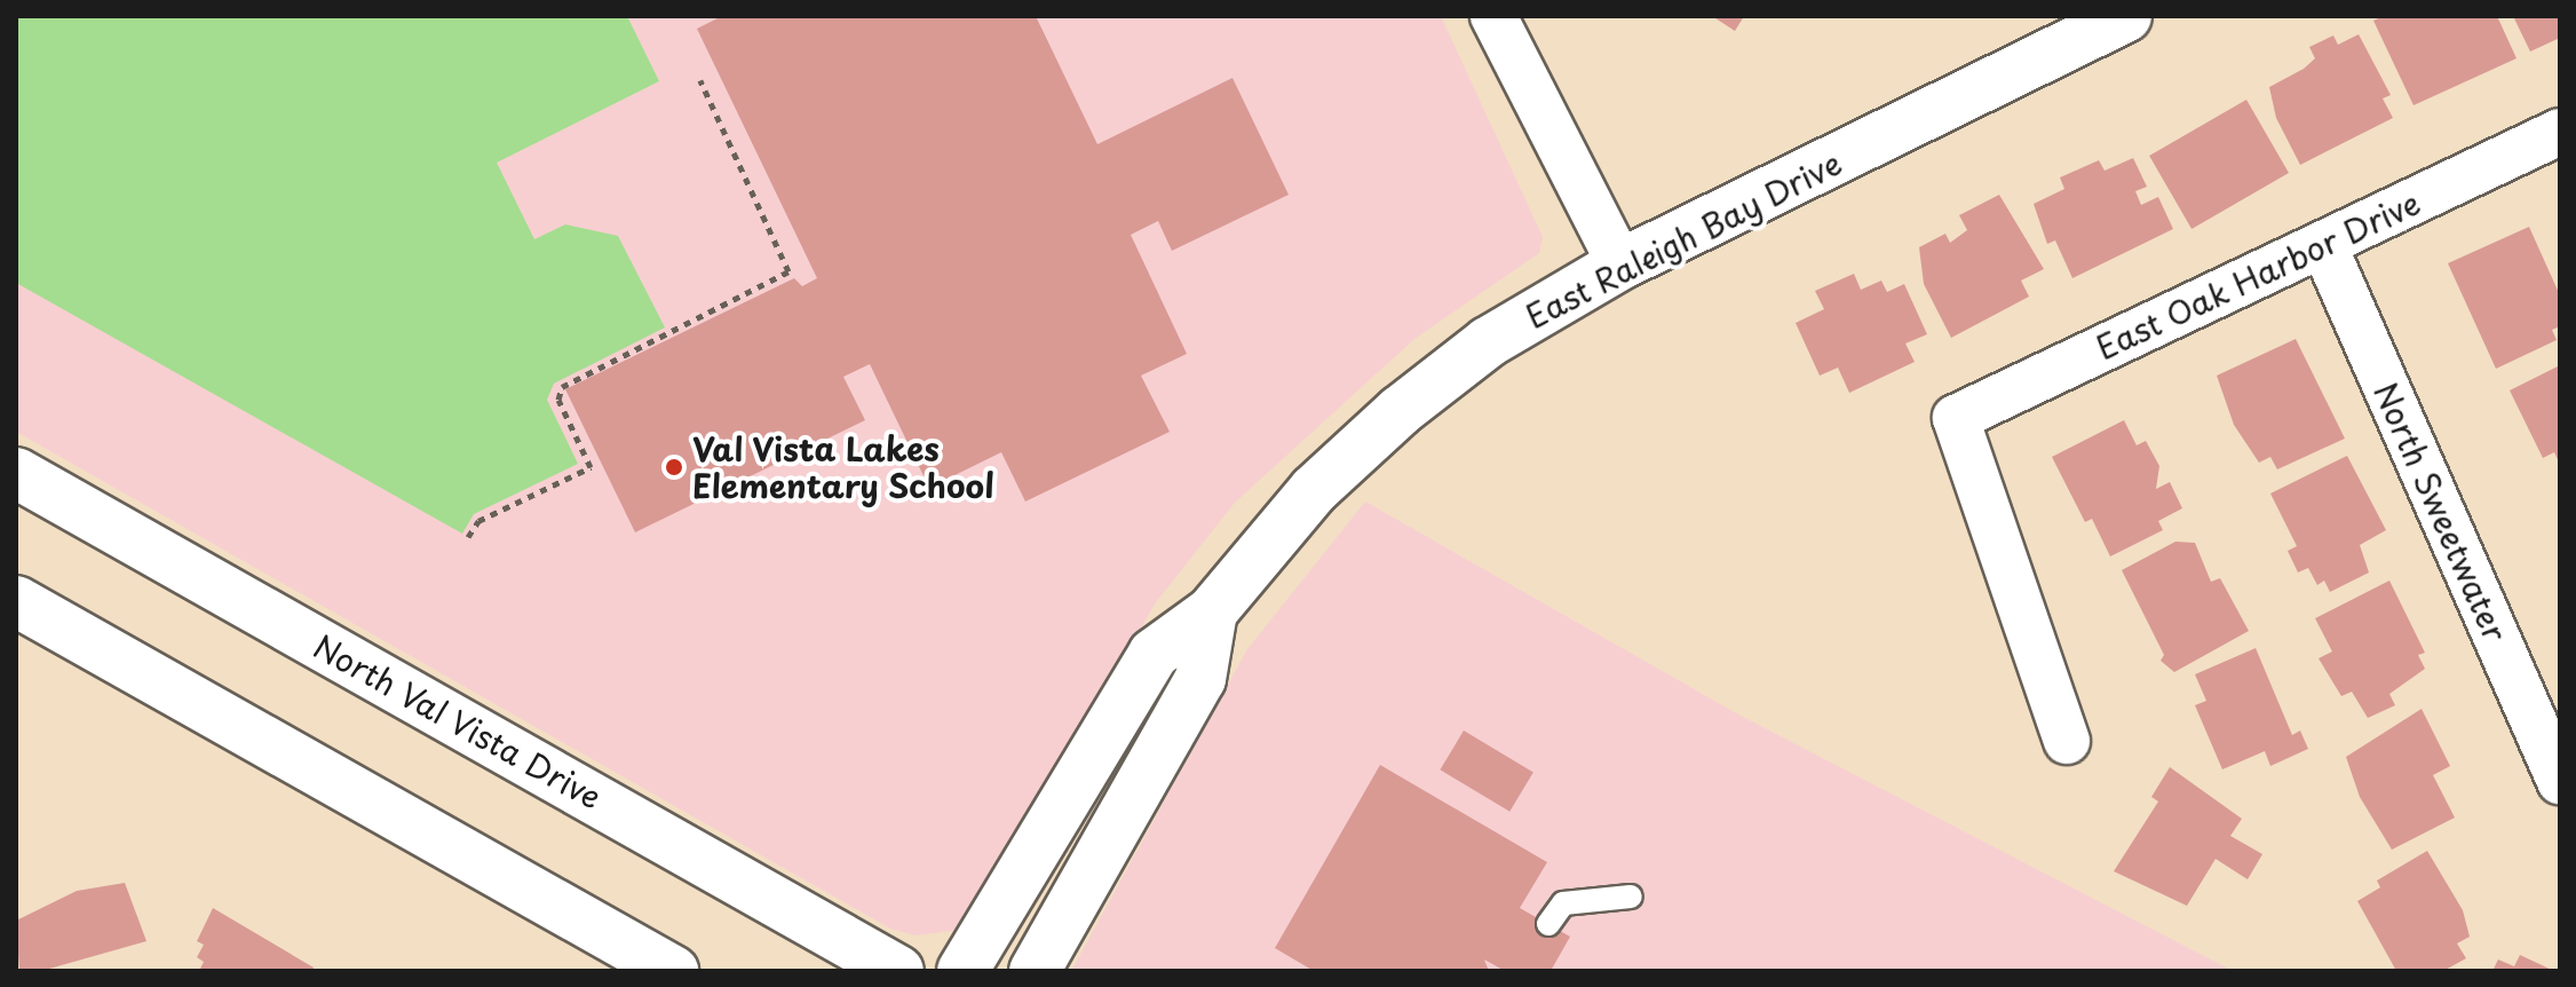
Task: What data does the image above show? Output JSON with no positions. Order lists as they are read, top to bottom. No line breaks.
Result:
{"streets":{"street":["East Raleigh Bay Drive","East Oak Harbor Drive","North Sweetwater","North Val Vista Drive"]},"crossings":[["East Oak Harbor Drive","North Sweetwater"]],"places":["Val Vista Lakes Elementary School"]}
